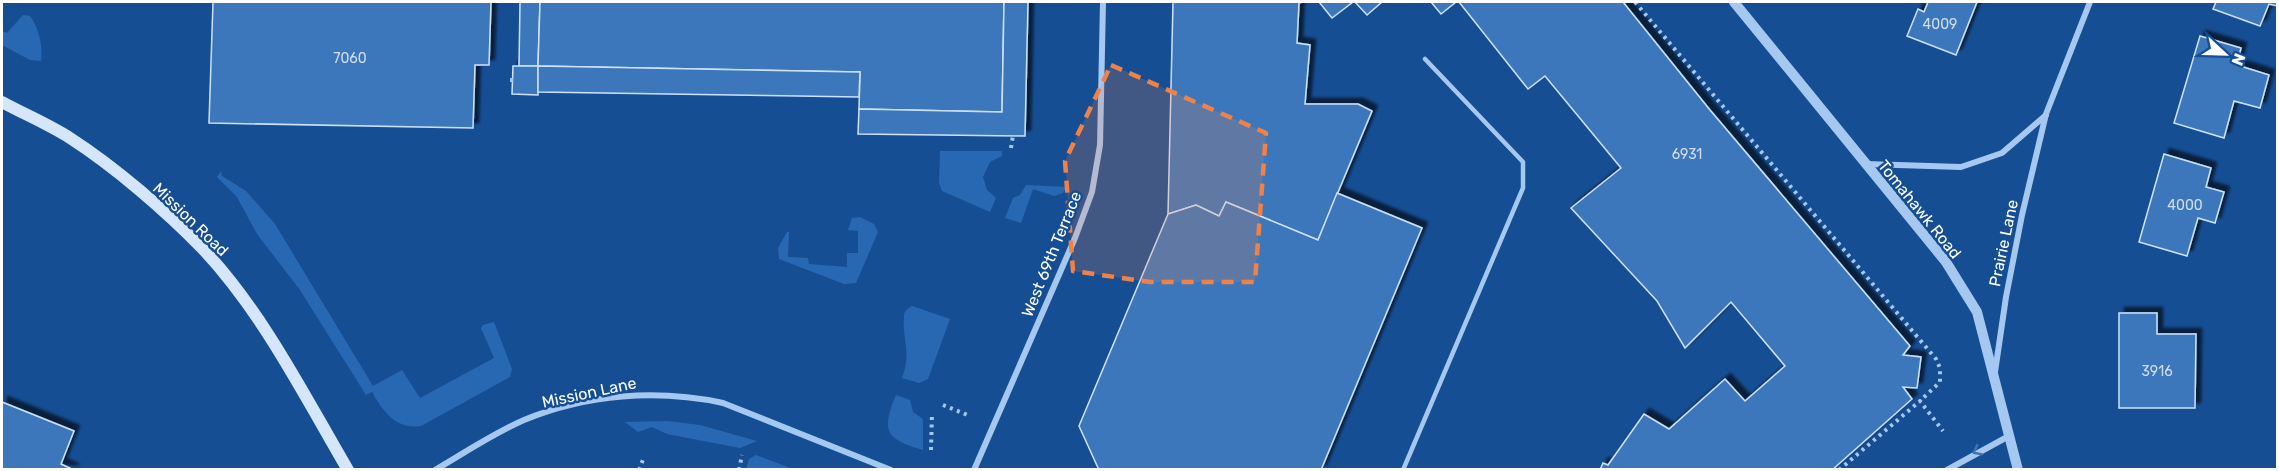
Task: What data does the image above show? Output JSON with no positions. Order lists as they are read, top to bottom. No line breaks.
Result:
{"streets":{"main road":["Mission Road"],"street":["Tomahawk Road","Prairie Lane","West 69th Terrace","Mission Lane"]},"crossings":[["Tomahawk Road","Prairie Lane"]],"house_numbers":["4009","7060","6931","4000","3916"],"north":"right"}
